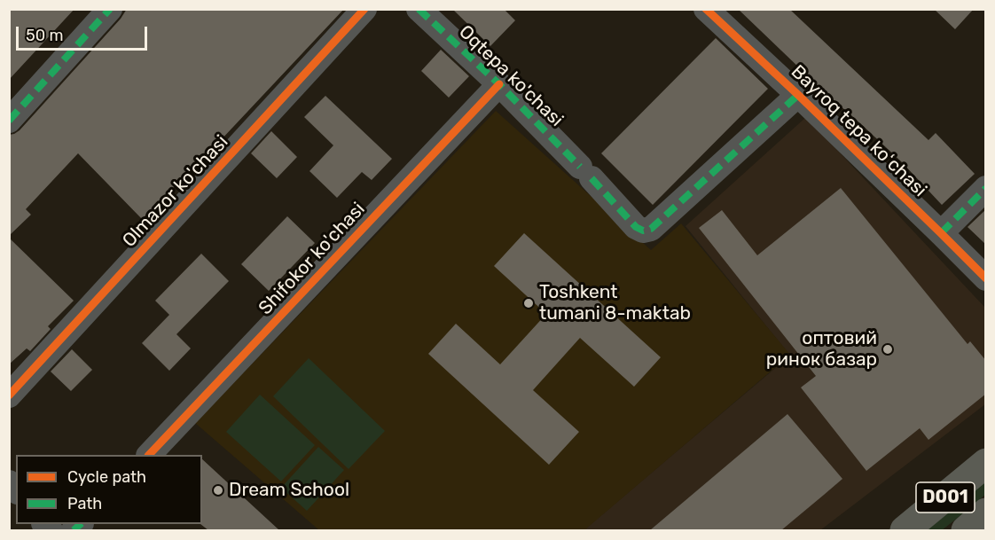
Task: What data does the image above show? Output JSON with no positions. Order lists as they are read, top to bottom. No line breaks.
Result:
{"streets":{"highway":["D001"],"street":["Oqtepa ko'chasi","Bayroq tepa koʻchasi","Olmazor ko'chasi","Shifokor ko'chasi"]},"crossings":[["Oqtepa ko'chasi","Bayroq tepa koʻchasi"],["Oqtepa ko'chasi","Shifokor ko'chasi"]],"places":["Toshkent tumani 8-maktab","оптовий ринок базар","Dream School"],"legend":["Cycle path","Path"],"scale_bar":"50 m"}
